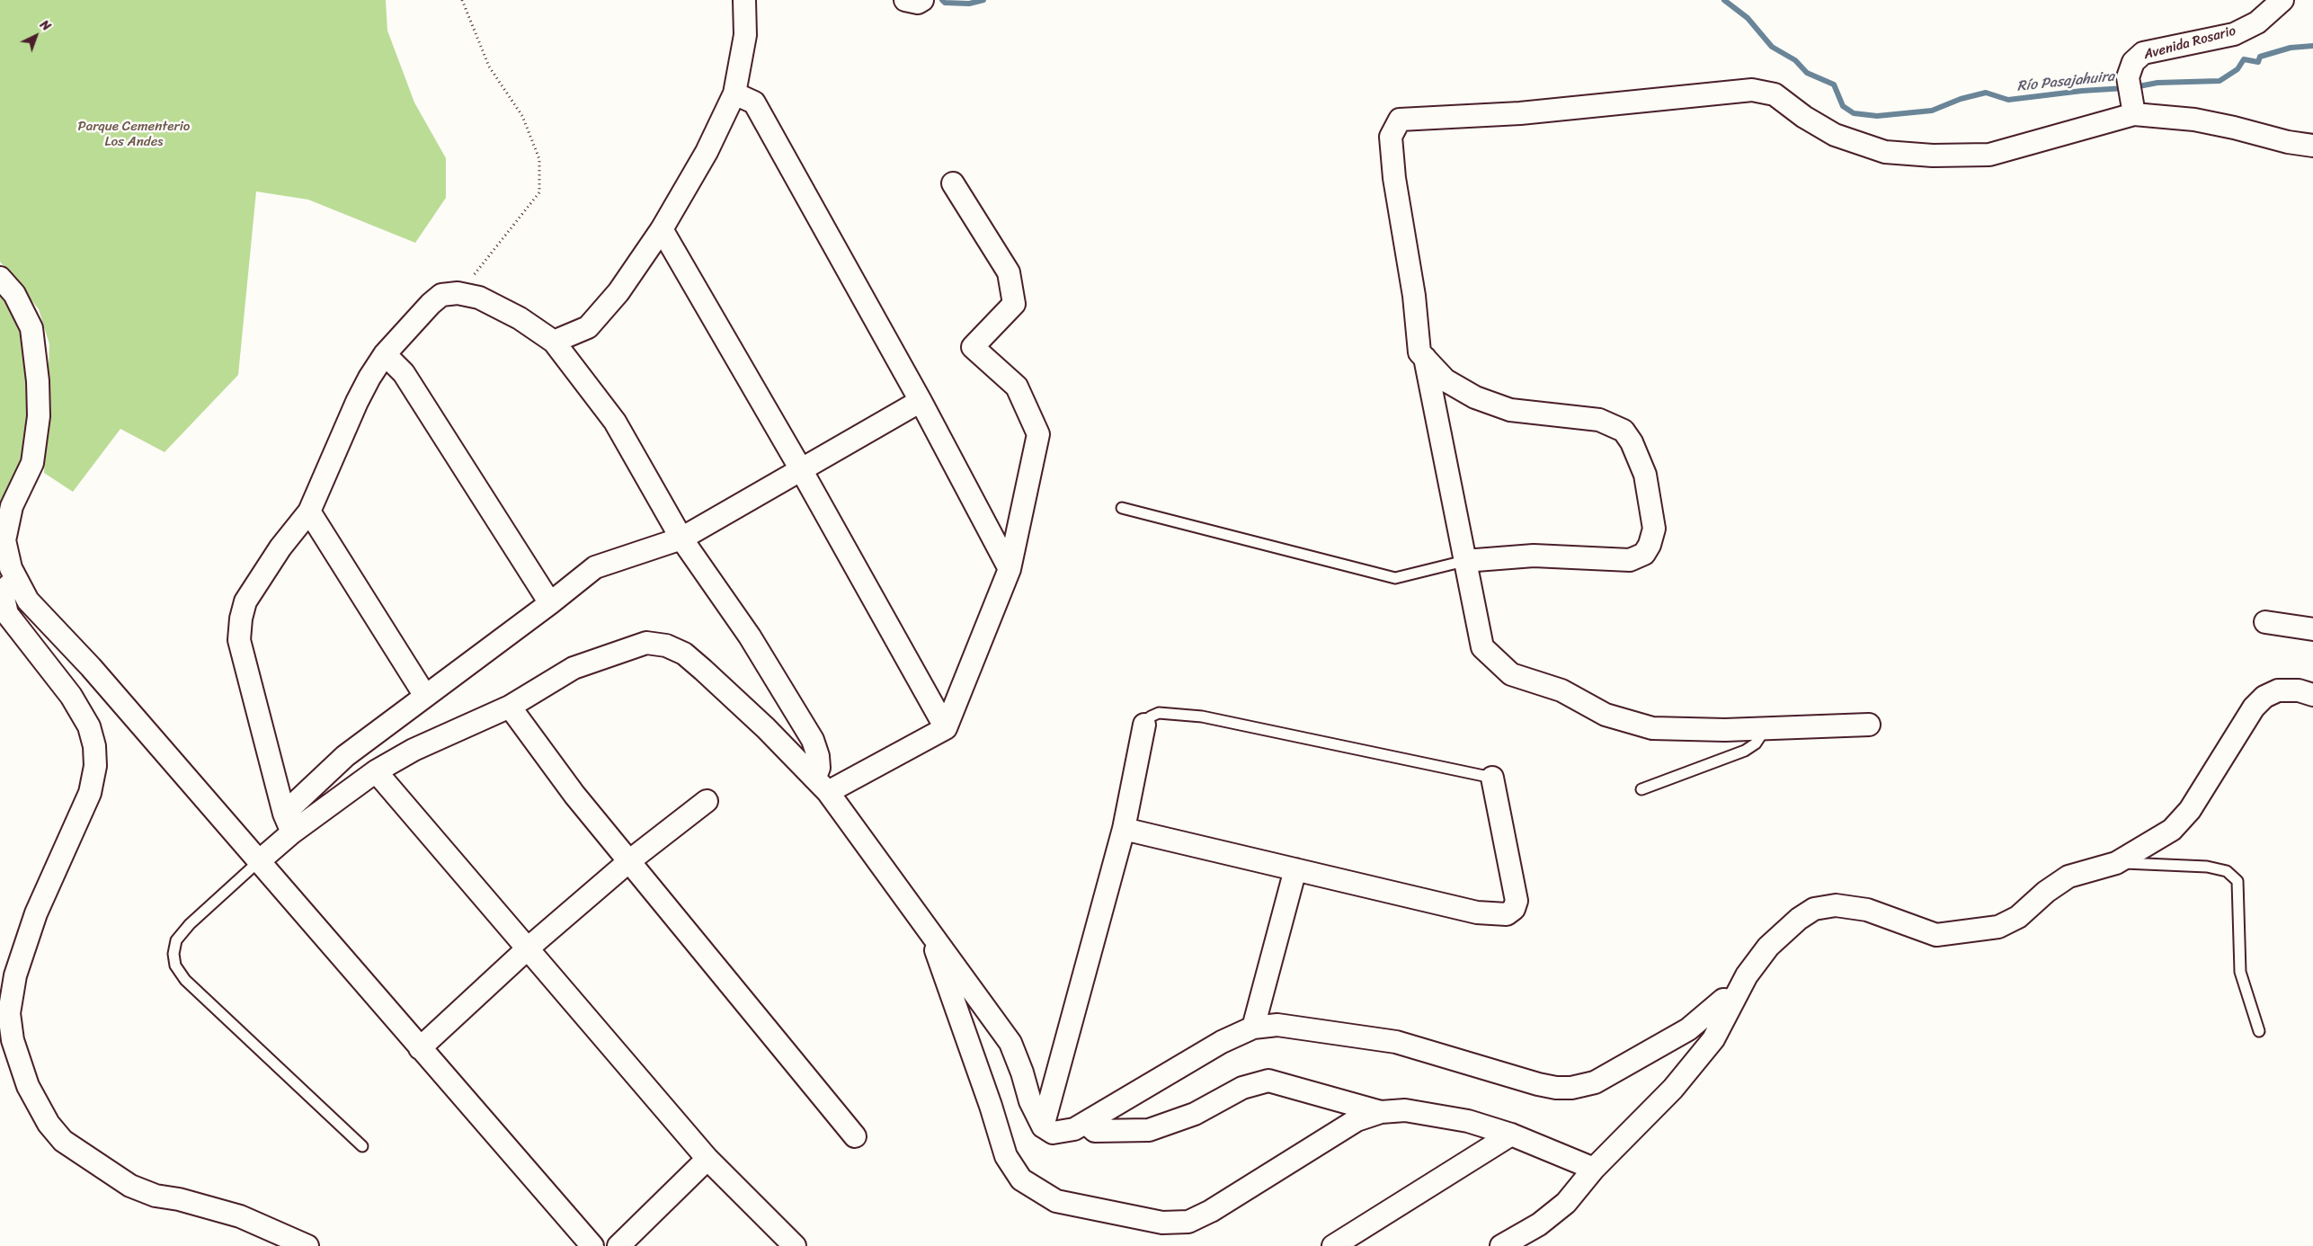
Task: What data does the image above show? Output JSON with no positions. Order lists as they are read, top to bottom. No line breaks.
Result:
{"streets":{"street":["Avenida Rosario"]},"water":["Río Pasajahuira"],"parks":["Parque Cementerio Los Andes"],"north":"top right"}
